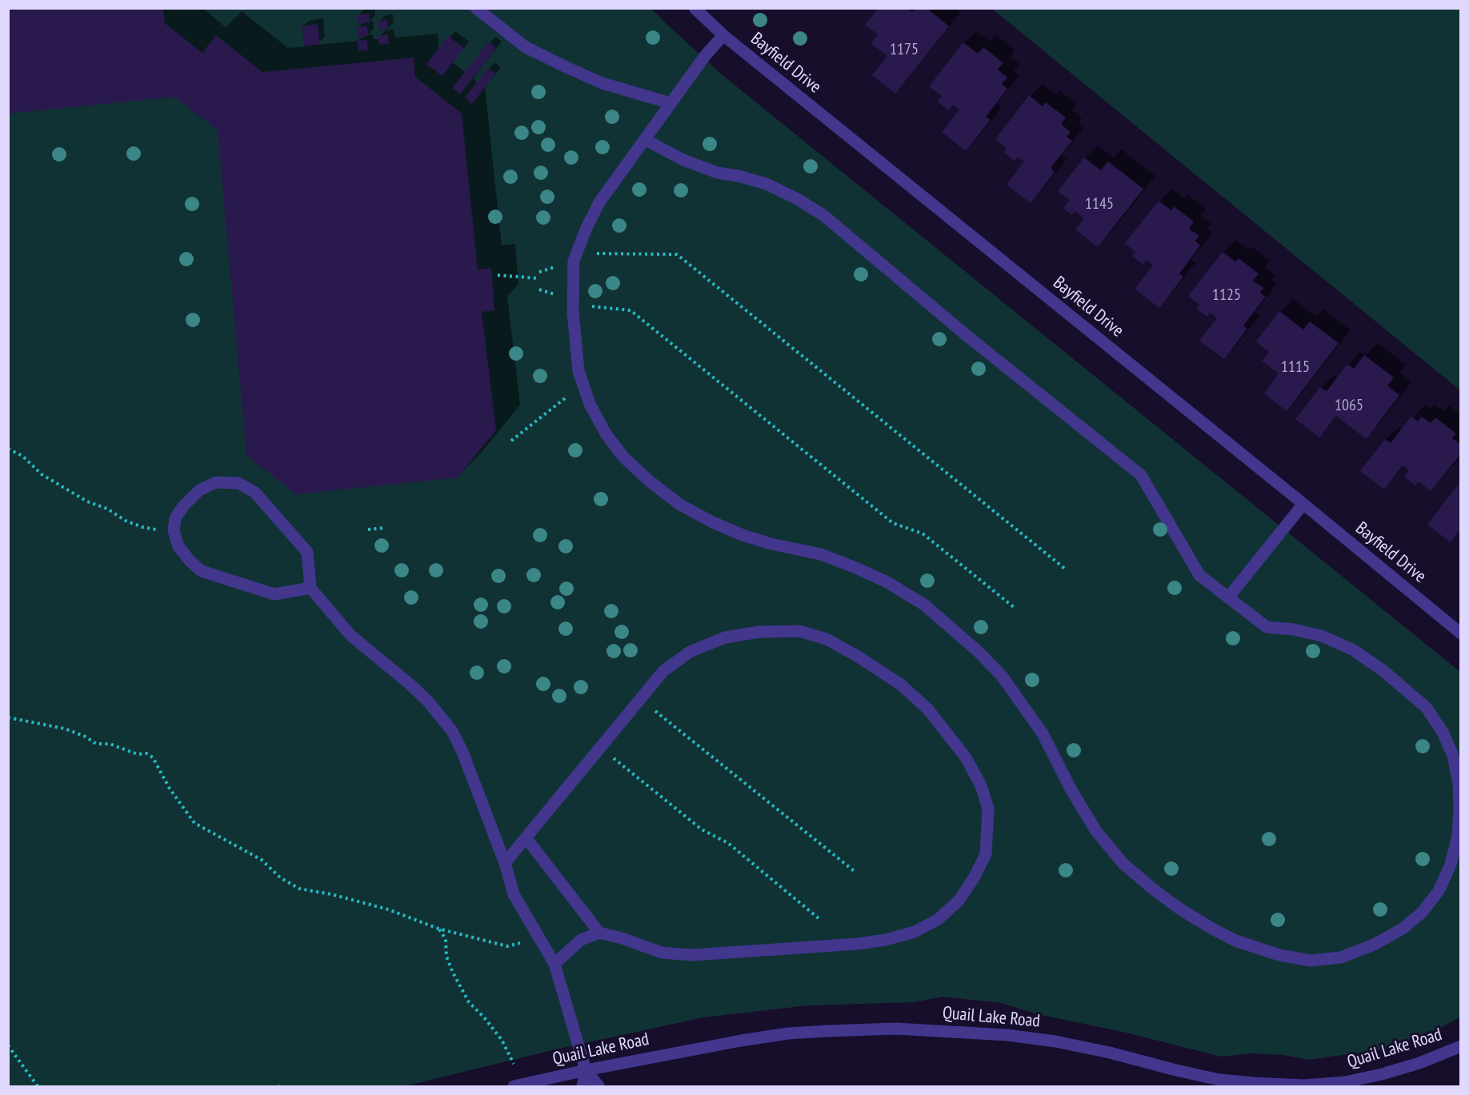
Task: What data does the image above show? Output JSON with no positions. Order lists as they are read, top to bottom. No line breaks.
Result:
{"streets":{"street":["Bayfield Drive","Quail Lake Road"]},"house_numbers":["1175","1145","1125","1115","1065"]}
